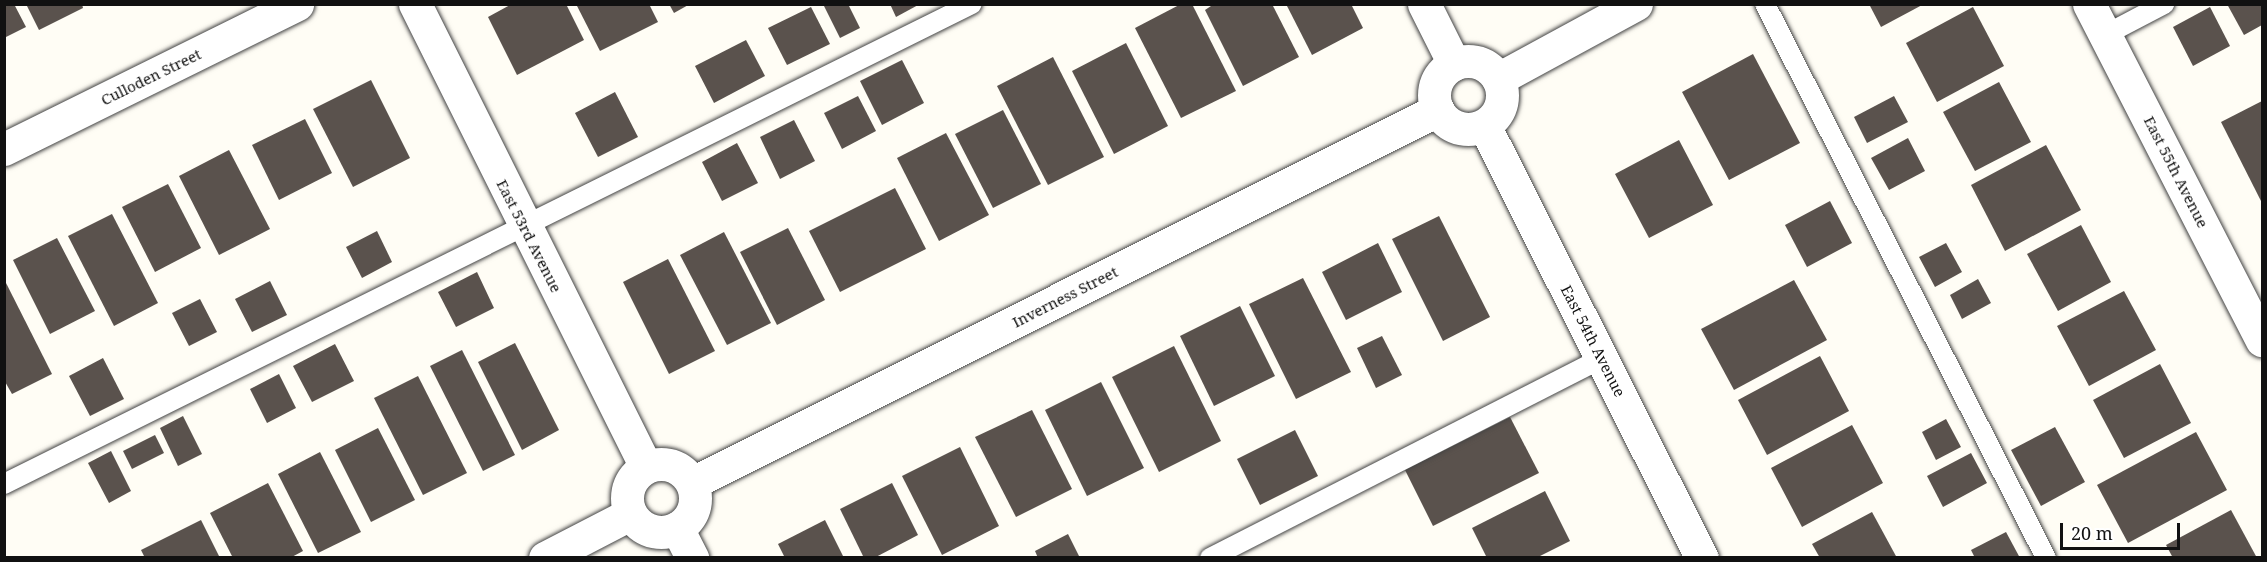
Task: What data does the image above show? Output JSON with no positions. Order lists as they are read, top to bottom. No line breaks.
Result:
{"streets":{"street":["Culloden Street","East 55th Avenue","East 53rd Avenue","Inverness Street","East 54th Avenue"]},"crossings":[["East 53rd Avenue","Inverness Street"],["Inverness Street","East 54th Avenue"]],"scale_bar":"20 m"}
